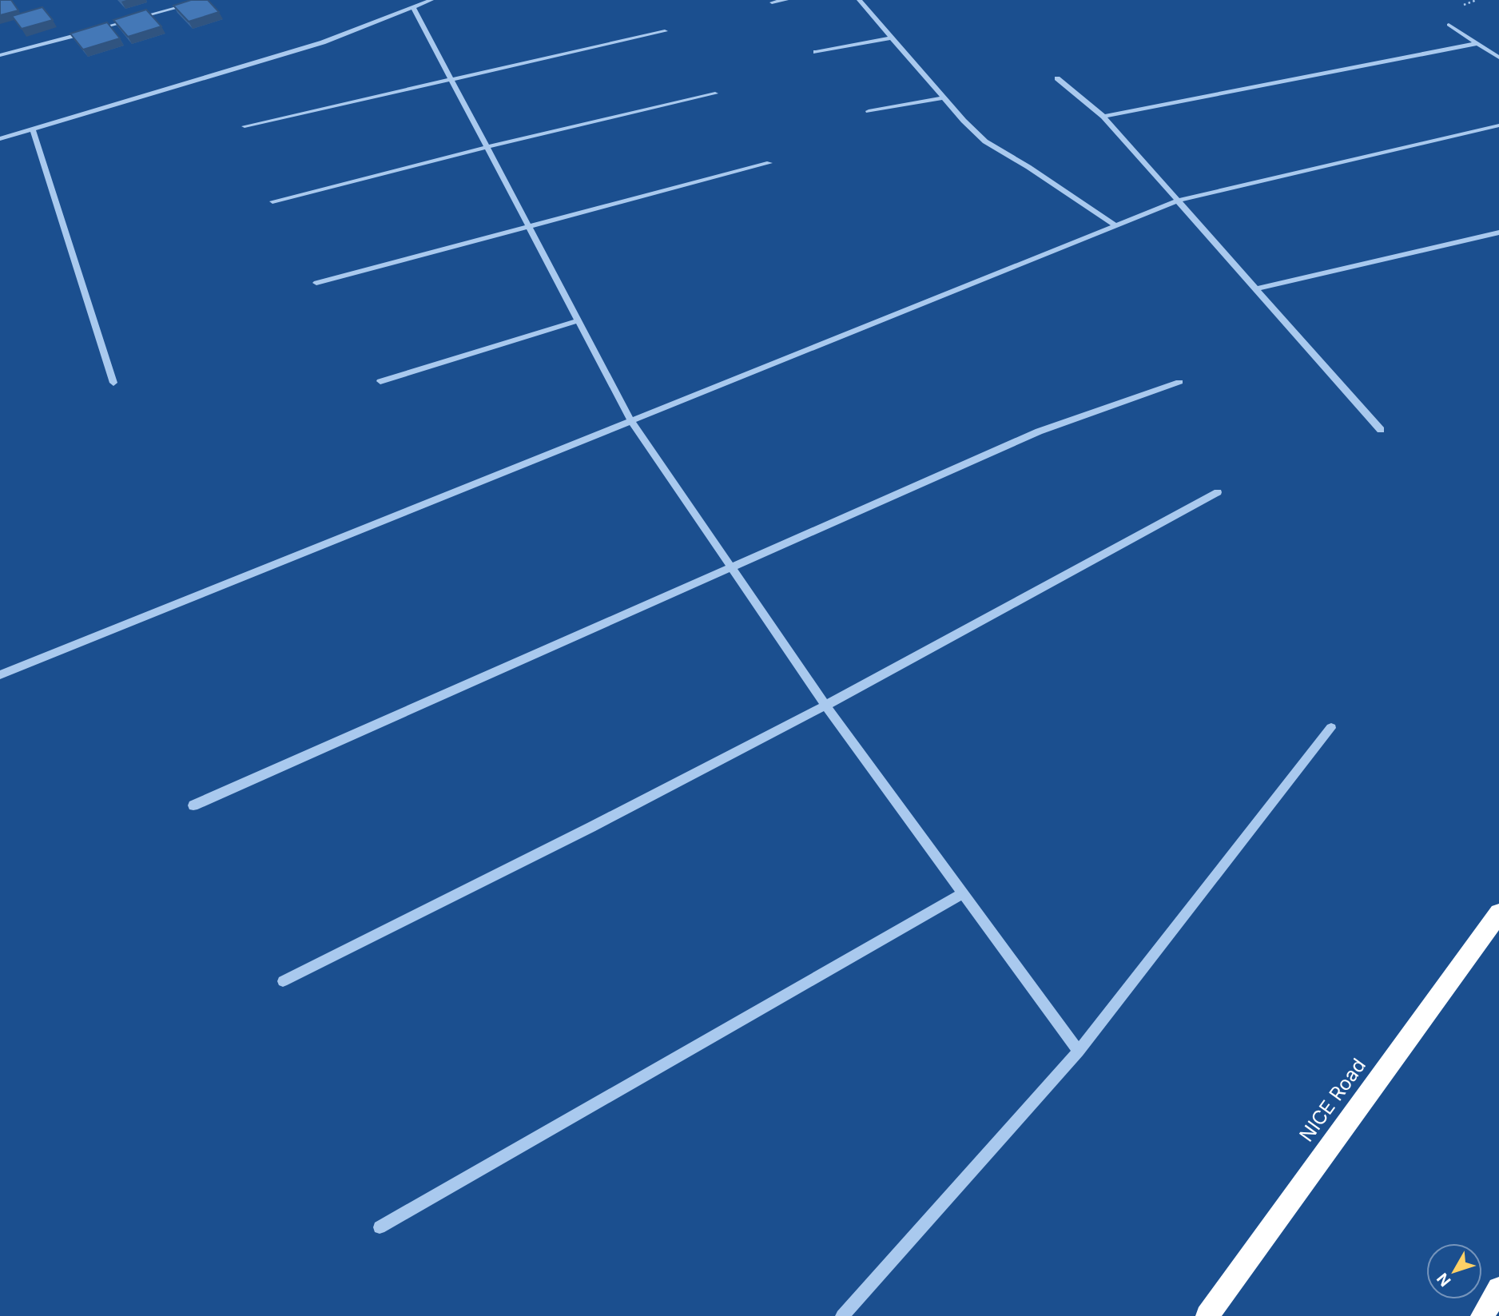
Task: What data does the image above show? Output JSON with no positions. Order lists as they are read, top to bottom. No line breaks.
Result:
{"streets":{"highway":["NICE Road"]},"north":"bottom left"}
